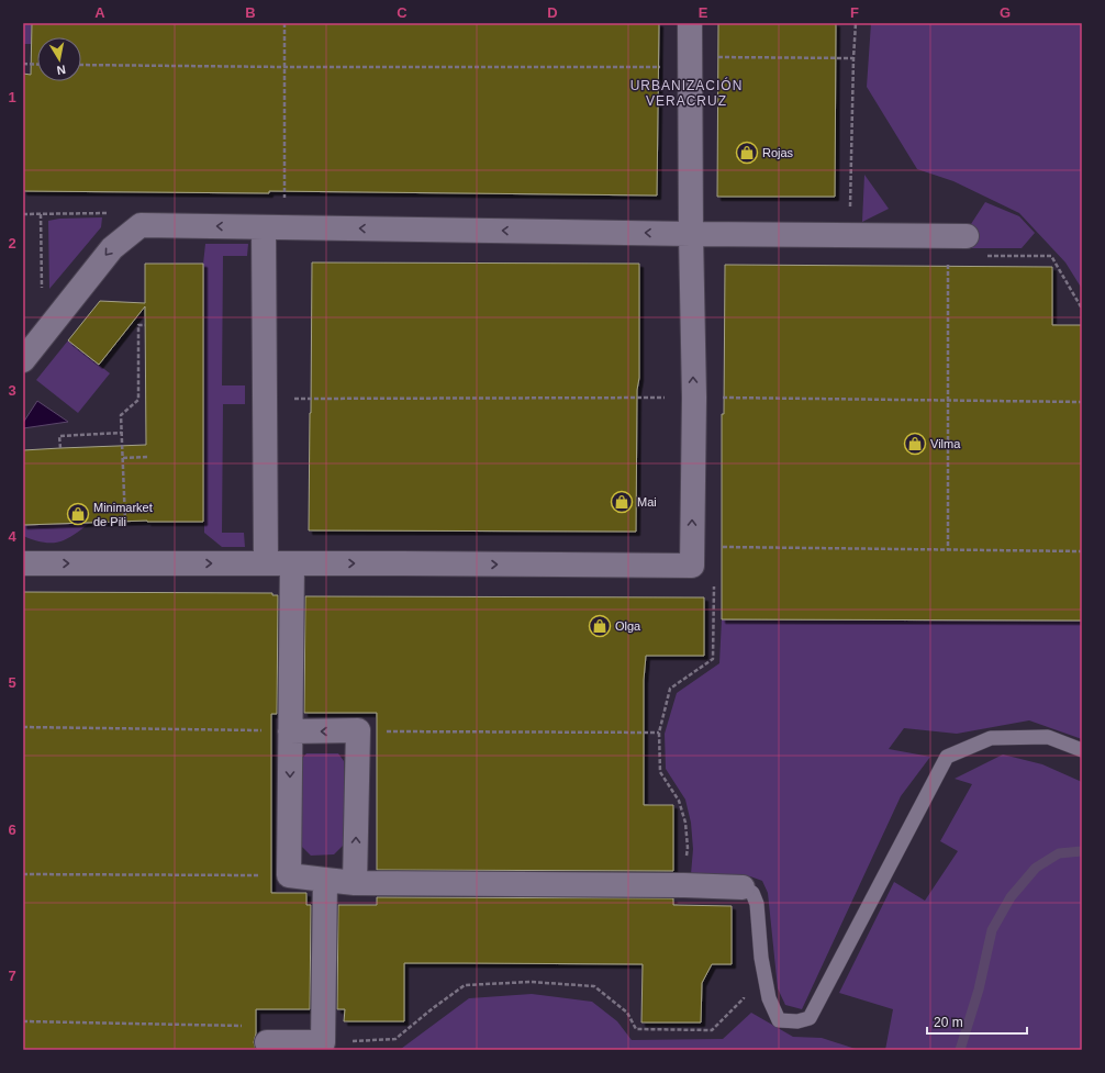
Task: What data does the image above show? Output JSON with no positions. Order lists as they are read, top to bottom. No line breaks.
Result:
{"districts":["URBANIZACIÓN VERACRUZ"],"places":{"shop":["Rojas","Vilma","Mai","Minimarket de Pili","Olga"]},"scale_bar":"20 m","north":"bottom","grid":{"columns":["A","B","C","D","E","F","G"],"rows":["1","2","3","4","5","6","7"]}}
